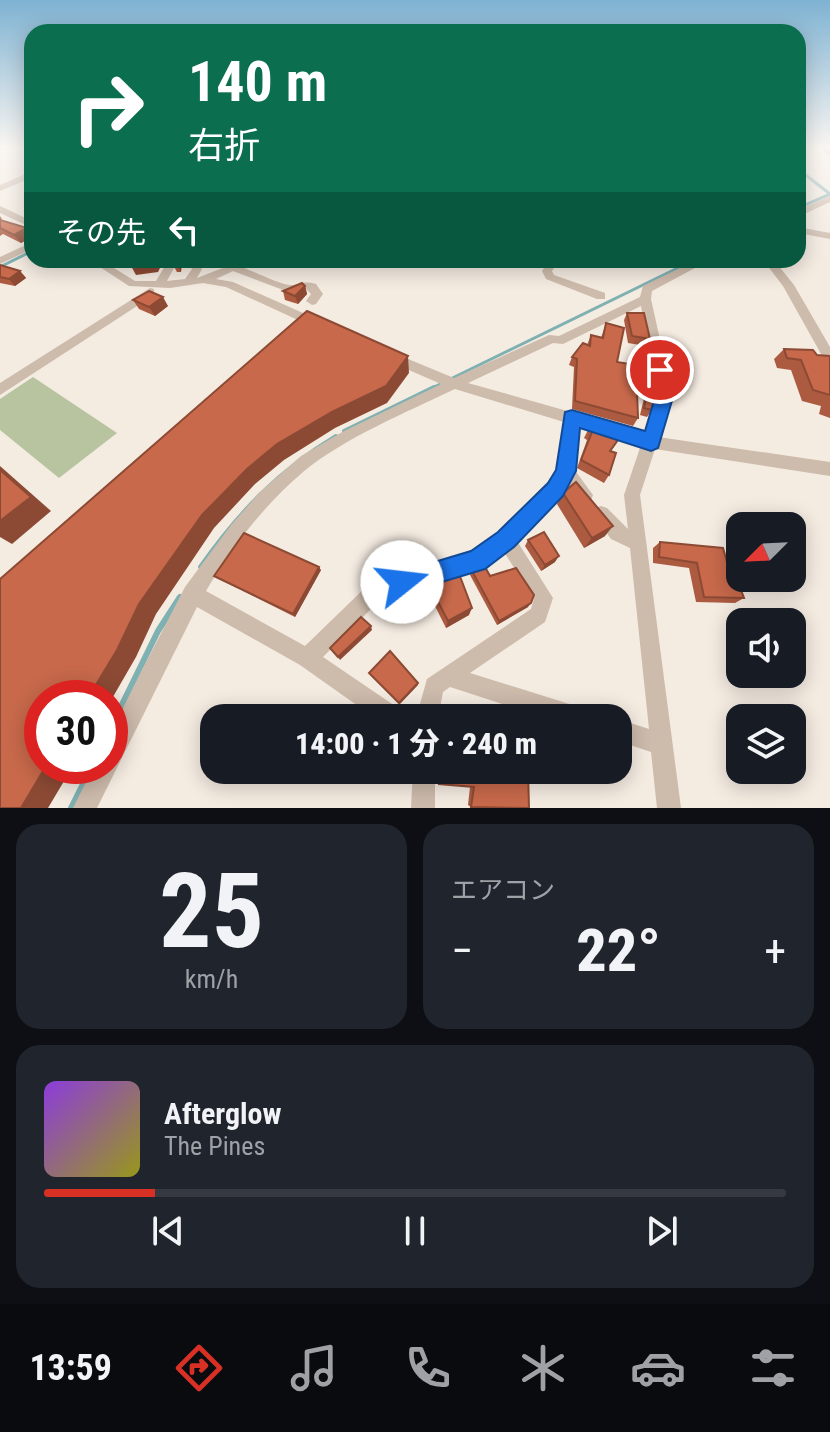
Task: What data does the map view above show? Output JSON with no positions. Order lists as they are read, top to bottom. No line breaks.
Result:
{"north":"bottom left","page":{"turn":["140 m","右折"],"then":"その先","limit":"30","trip":"14:00 · 1 分 · 240 m","tile":[["25","km/h"],"エアコン"],"heat":["−","22°","+"],"song":["Afterglow","The Pines"],"tabs":"13:59"}}
